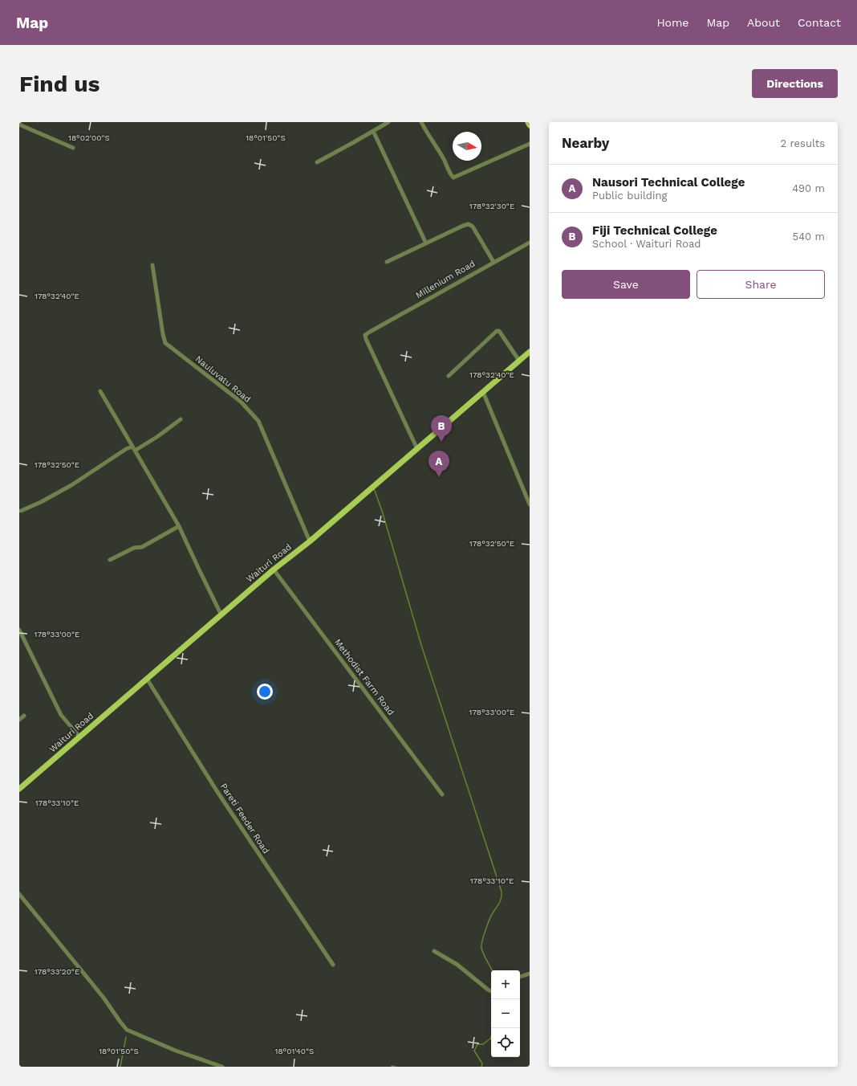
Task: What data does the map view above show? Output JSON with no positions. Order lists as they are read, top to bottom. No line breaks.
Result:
{"streets":{"main road":["Waituri Road"],"street":["Millenium Road","Nauluvatu Road","Methodist Farm Road","Pareti Feeder Road"]},"crossings":[["Millenium Road","Waituri Road"],["Nauluvatu Road","Waituri Road"],["Waituri Road","Methodist Farm Road"],["Waituri Road","Pareti Feeder Road"]],"north":"right","page":{"header":"Map","nav":["Home","Map","About","Contact"],"buttons":["Directions",["Save","Share"]],"title":"Find us","heading":["Nearby","2 results"],"list":[{"mark":"A","name":"Nausori Technical College","note":"Public building","value":"490 m"},{"mark":"B","name":"Fiji Technical College","note":"School · Waituri Road","value":"540 m"}],"pins":["B","A"],"map_buttons":["+","−"]},"coordinates":["18°02'00\"S","18°01'50\"S","178°32'30\"E","178°32'40\"E","178°32'50\"E","178°33'00\"E","178°33'10\"E","178°33'20\"E","18°01'40\"S"]}
